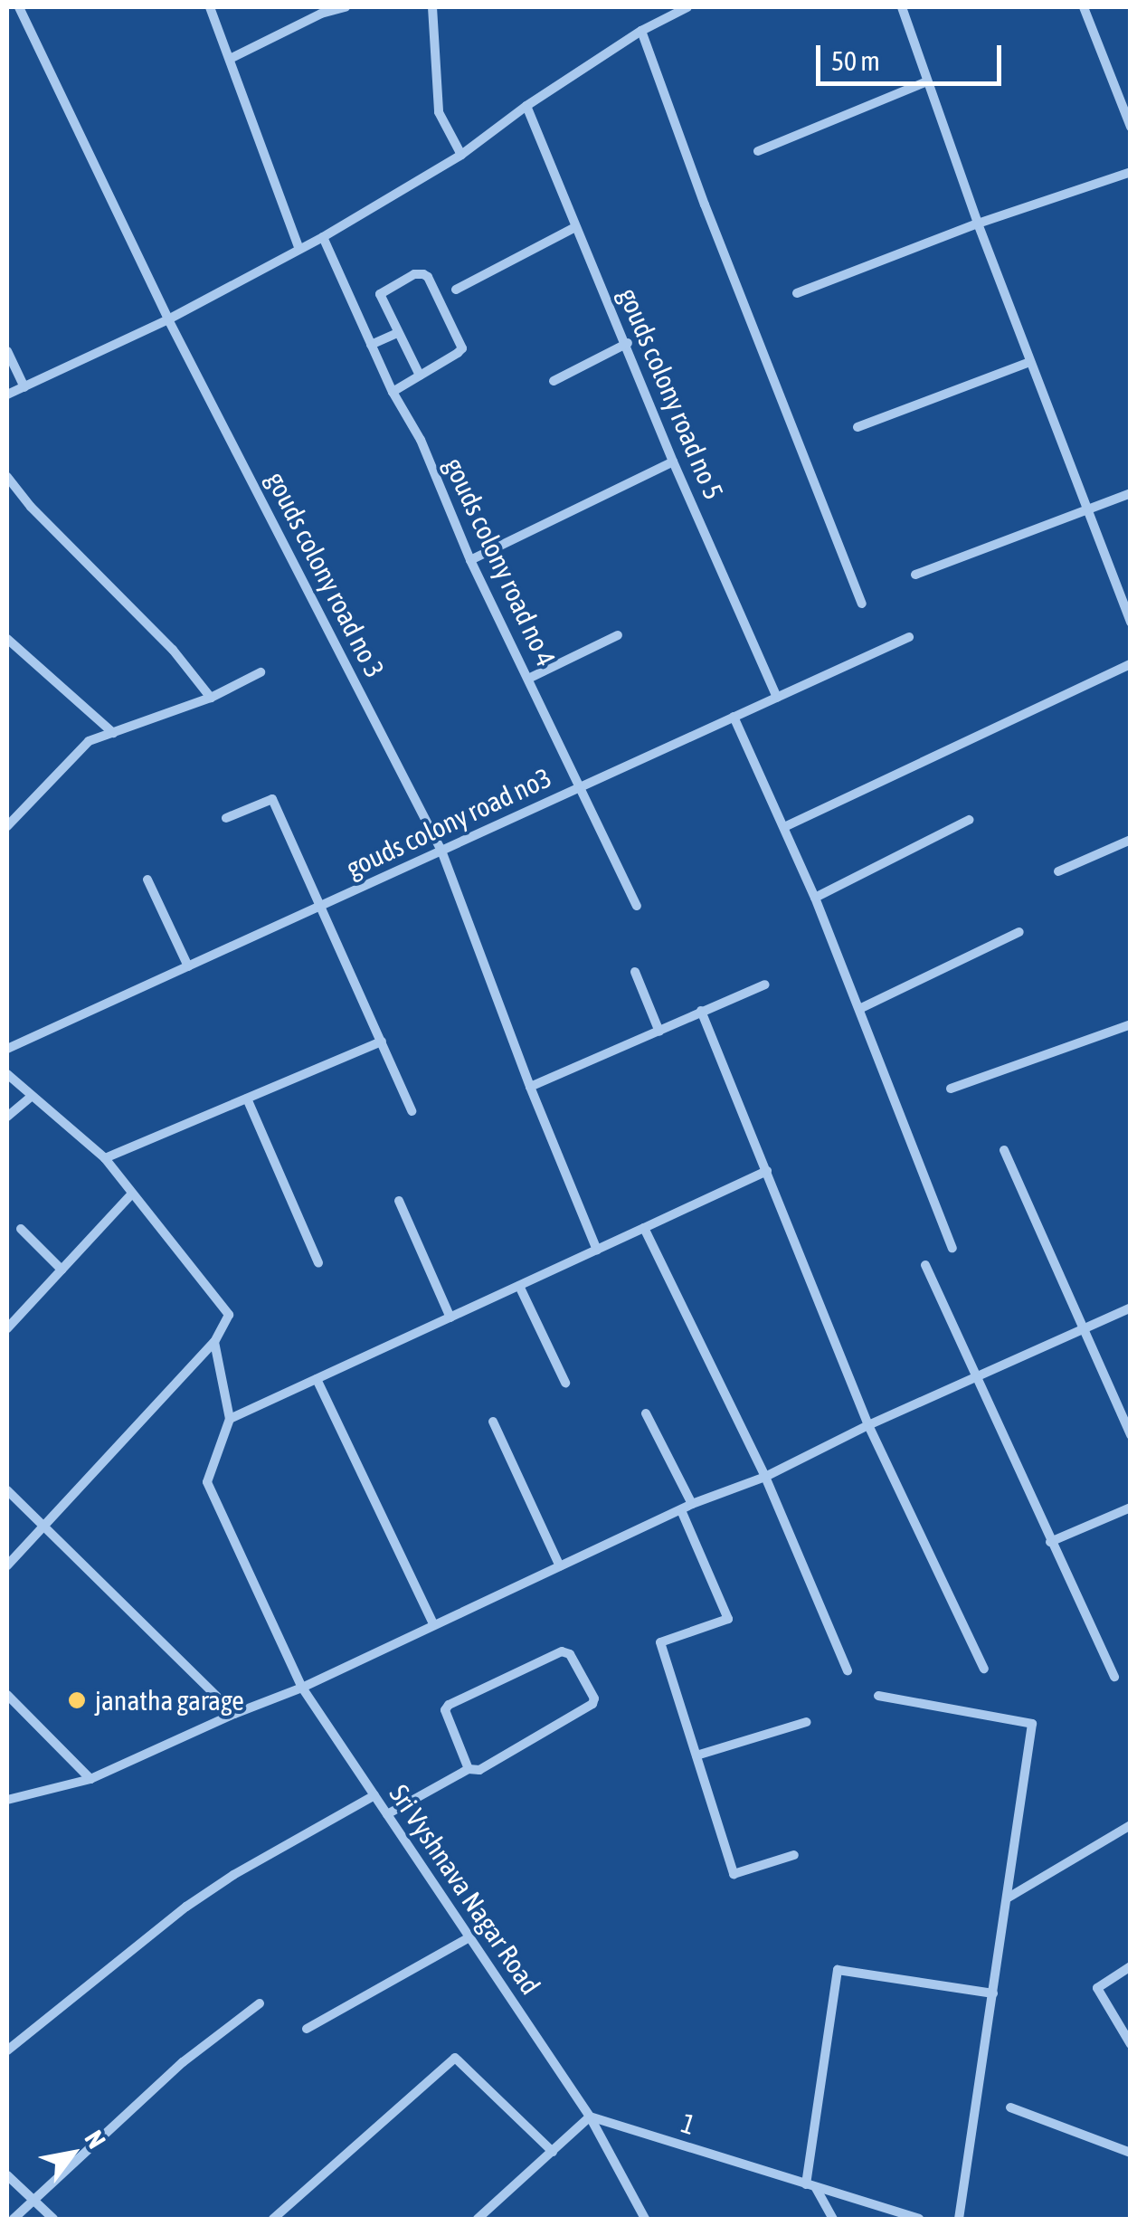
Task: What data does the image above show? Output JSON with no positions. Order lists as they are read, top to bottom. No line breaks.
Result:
{"streets":{"street":["gouds colony road no 5","gouds colony road no 4","gouds colony road no 3","gouds colony road no3","Sri Vyshnava Nagar Road","1"]},"crossings":[["gouds colony road no 5","gouds colony road no3"],["gouds colony road no 4","gouds colony road no3"],["gouds colony road no 3","gouds colony road no3"],["Sri Vyshnava Nagar Road","1"]],"places":["janatha garage"],"scale_bar":"50 m","north":"top right"}
